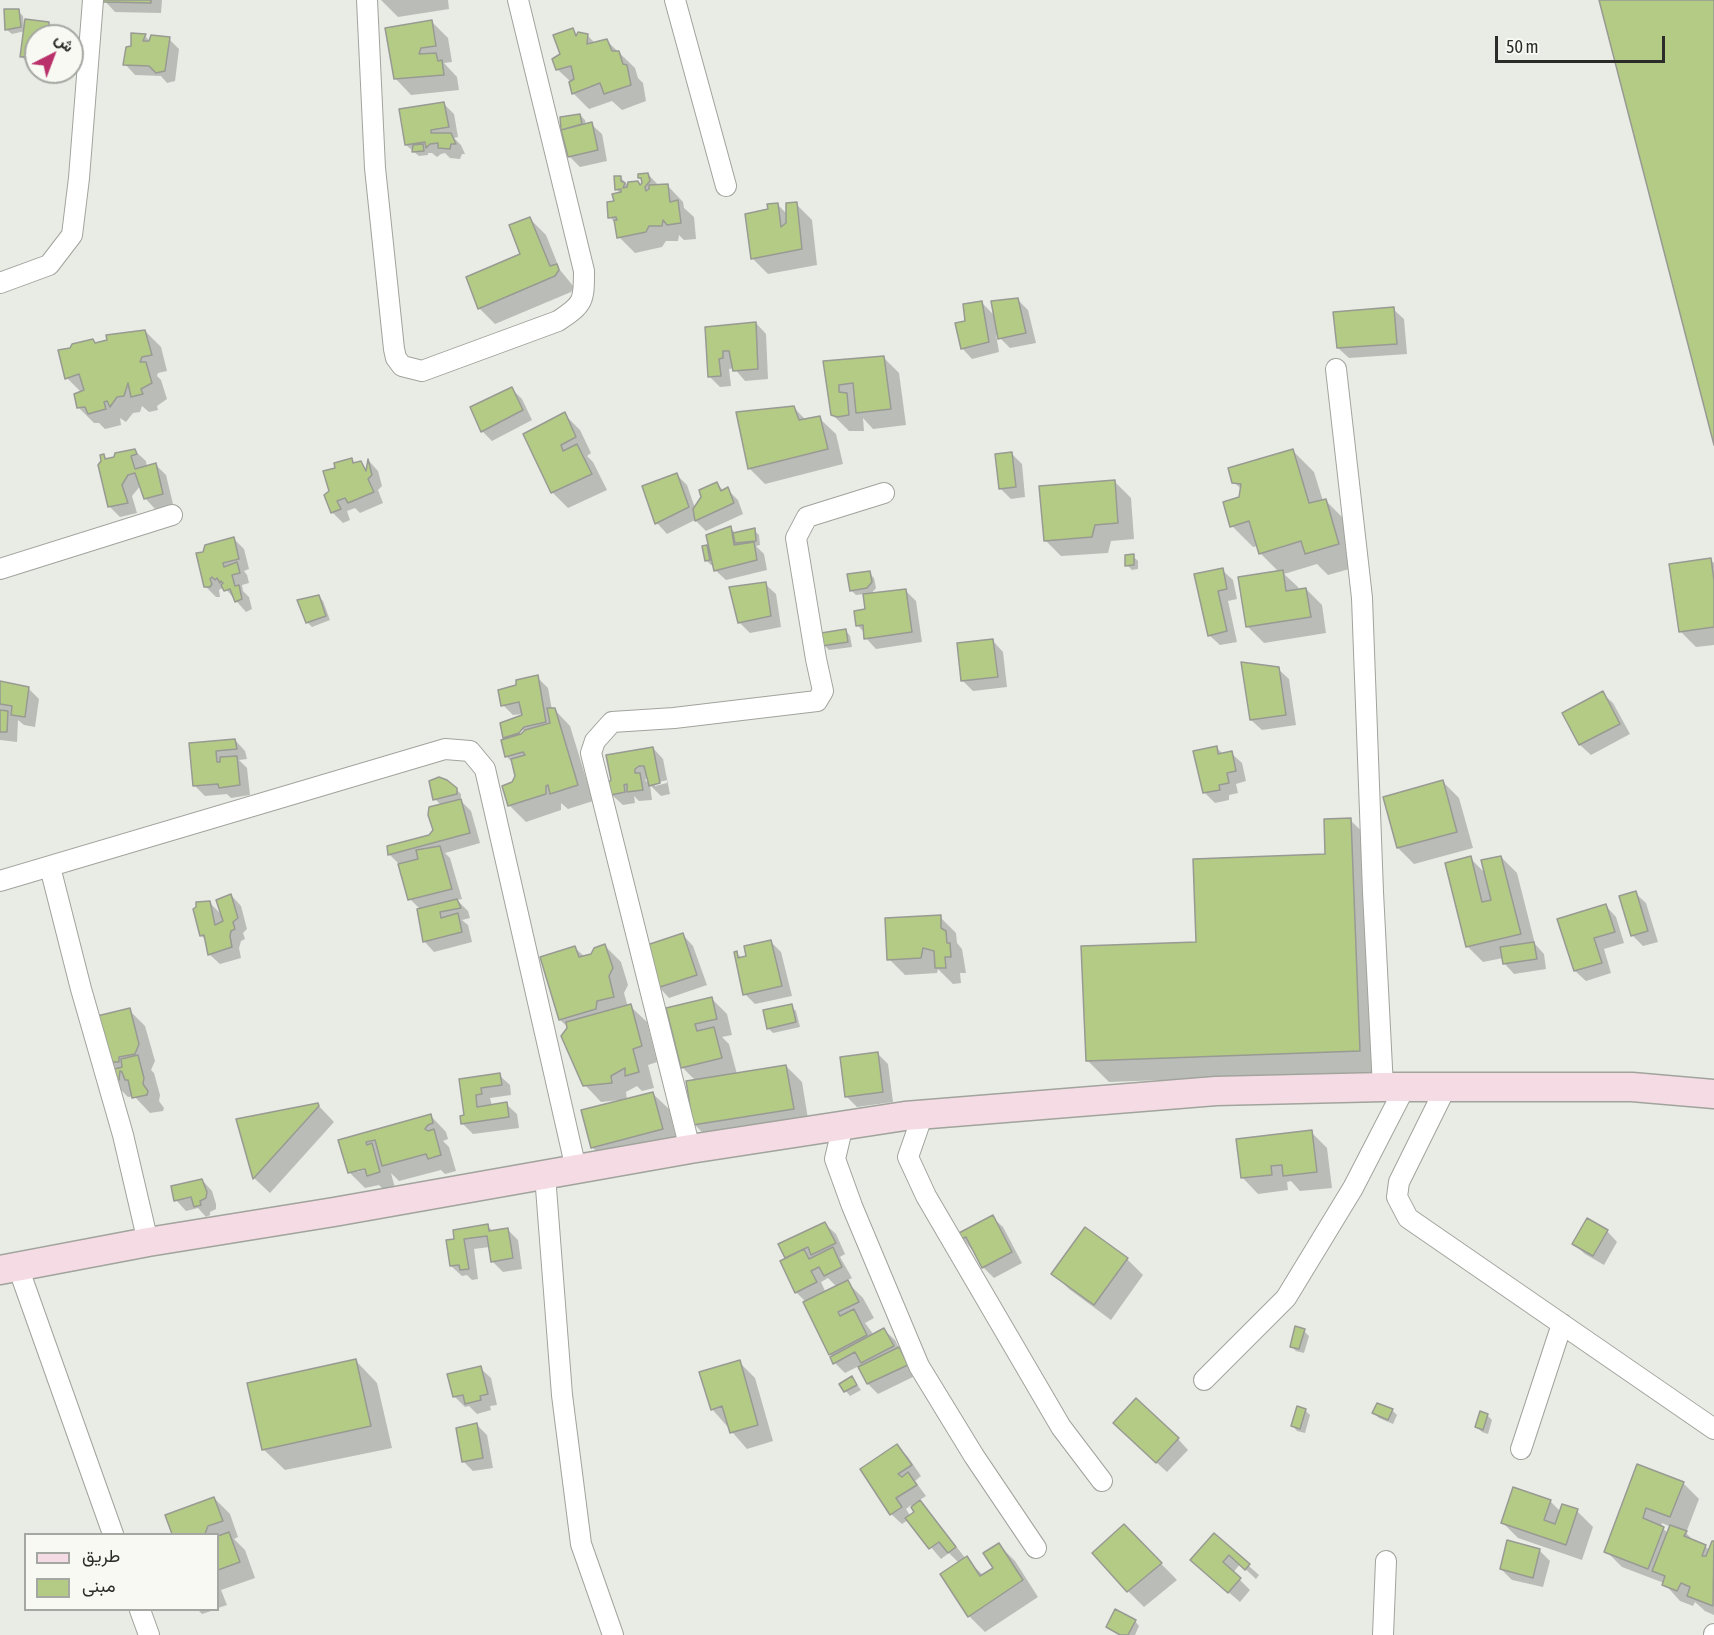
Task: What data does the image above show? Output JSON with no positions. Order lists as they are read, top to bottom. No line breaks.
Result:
{"legend":["طريق","مبنى"],"scale_bar":"50 m","north":"top right"}
